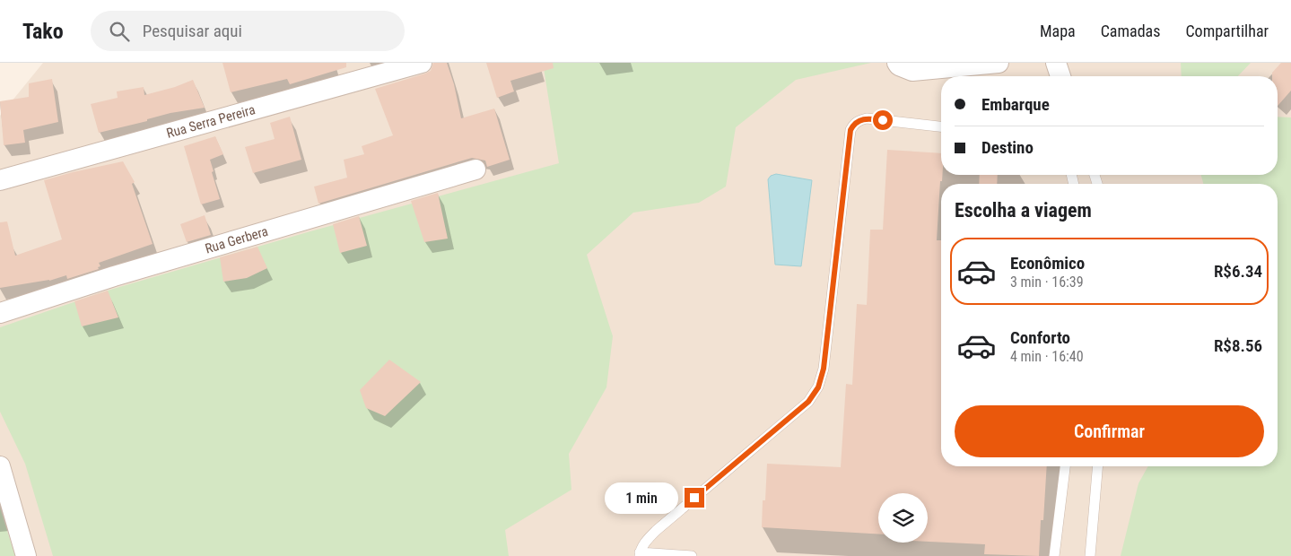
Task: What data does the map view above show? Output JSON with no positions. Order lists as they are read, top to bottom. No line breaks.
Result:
{"streets":{"street":["Rua Serra Pereira","Rua Gerbera"]},"page":{"header":"Tako","search":"Pesquisar aqui","nav":["Mapa","Camadas","Compartilhar"],"banner":["Embarque","Destino"],"heading":"Escolha a viagem","list":[{"name":"Econômico","note":"3 min · 16:39","value":"R$6.34"},{"name":"Conforto","note":"4 min · 16:40","value":"R$8.56"}],"buttons":"Confirmar","bubble":"1 min"}}
